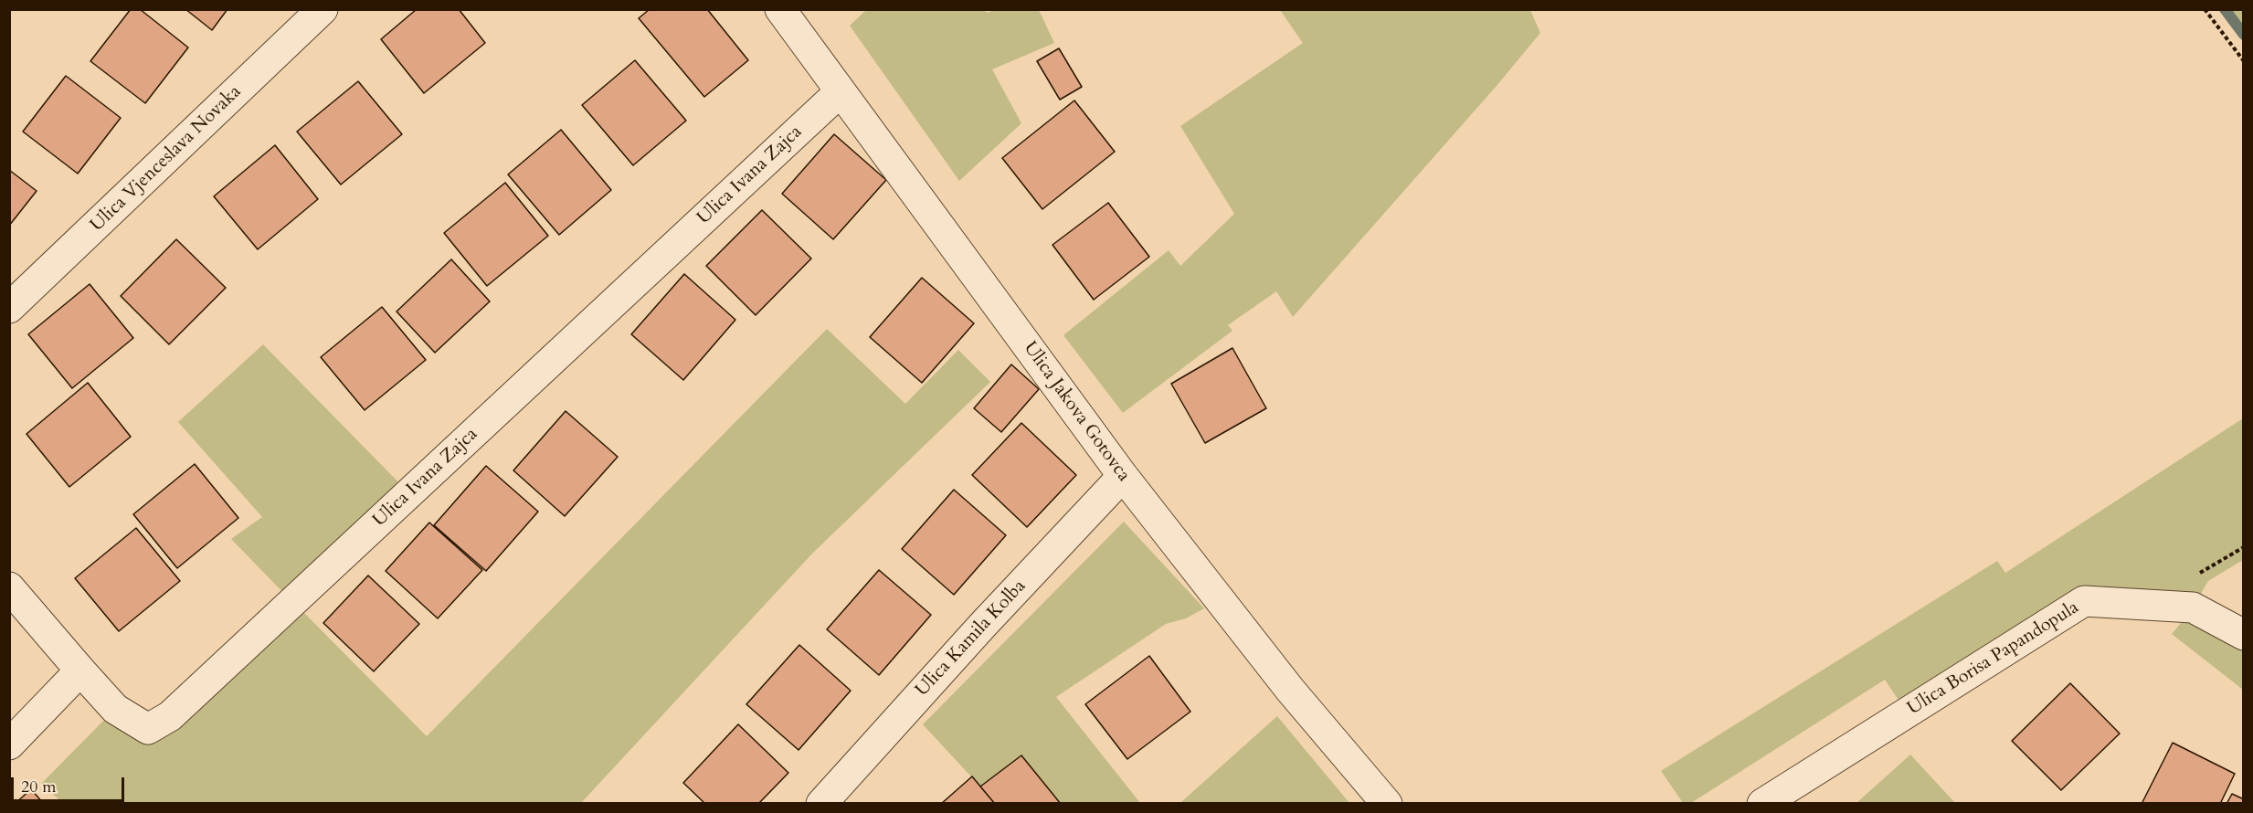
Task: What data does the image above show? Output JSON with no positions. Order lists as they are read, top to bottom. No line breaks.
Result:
{"streets":{"street":["Ulica Vjenceslava Novaka","Ulica Ivana Zajca","Ulica Jakova Gotovca","Ulica Kamila Kolba","Ulica Borisa Papandopula"]},"crossings":[["Ulica Ivana Zajca","Ulica Jakova Gotovca"],["Ulica Jakova Gotovca","Ulica Kamila Kolba"]],"scale_bar":"20 m"}
